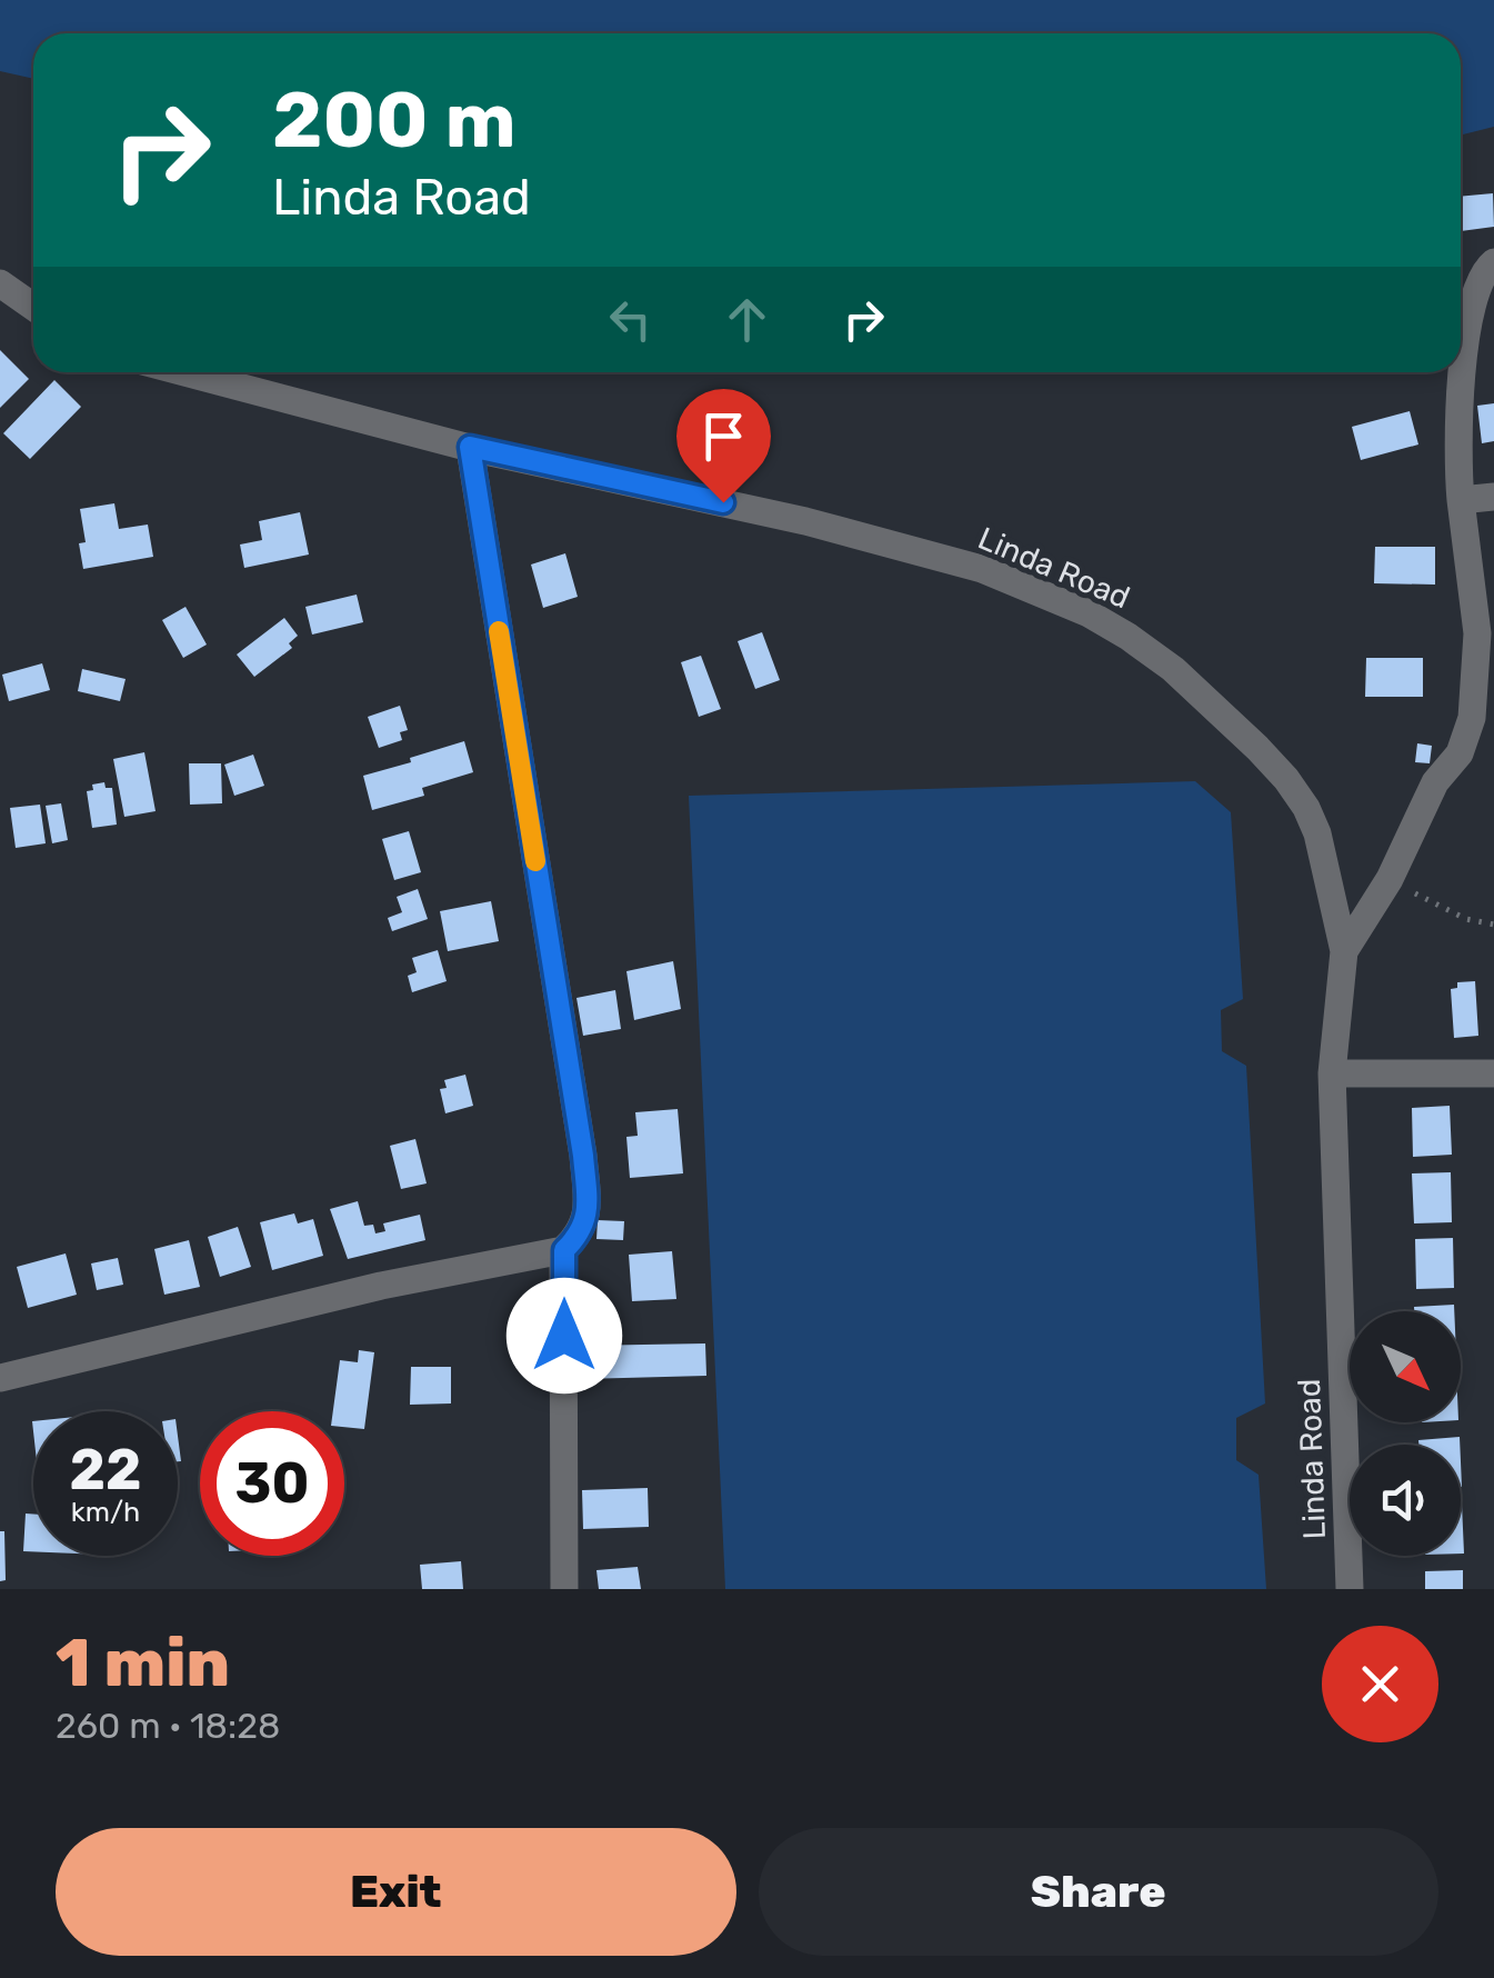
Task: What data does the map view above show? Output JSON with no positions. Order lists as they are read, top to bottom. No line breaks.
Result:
{"streets":{"street":["Linda Road"]},"north":"bottom right","page":{"turn":["200 m","Linda Road"],"speed":"22 km/h","limit":"30","heading":["1 min","260 m · 18:28"],"buttons":["Exit","Share"]}}
